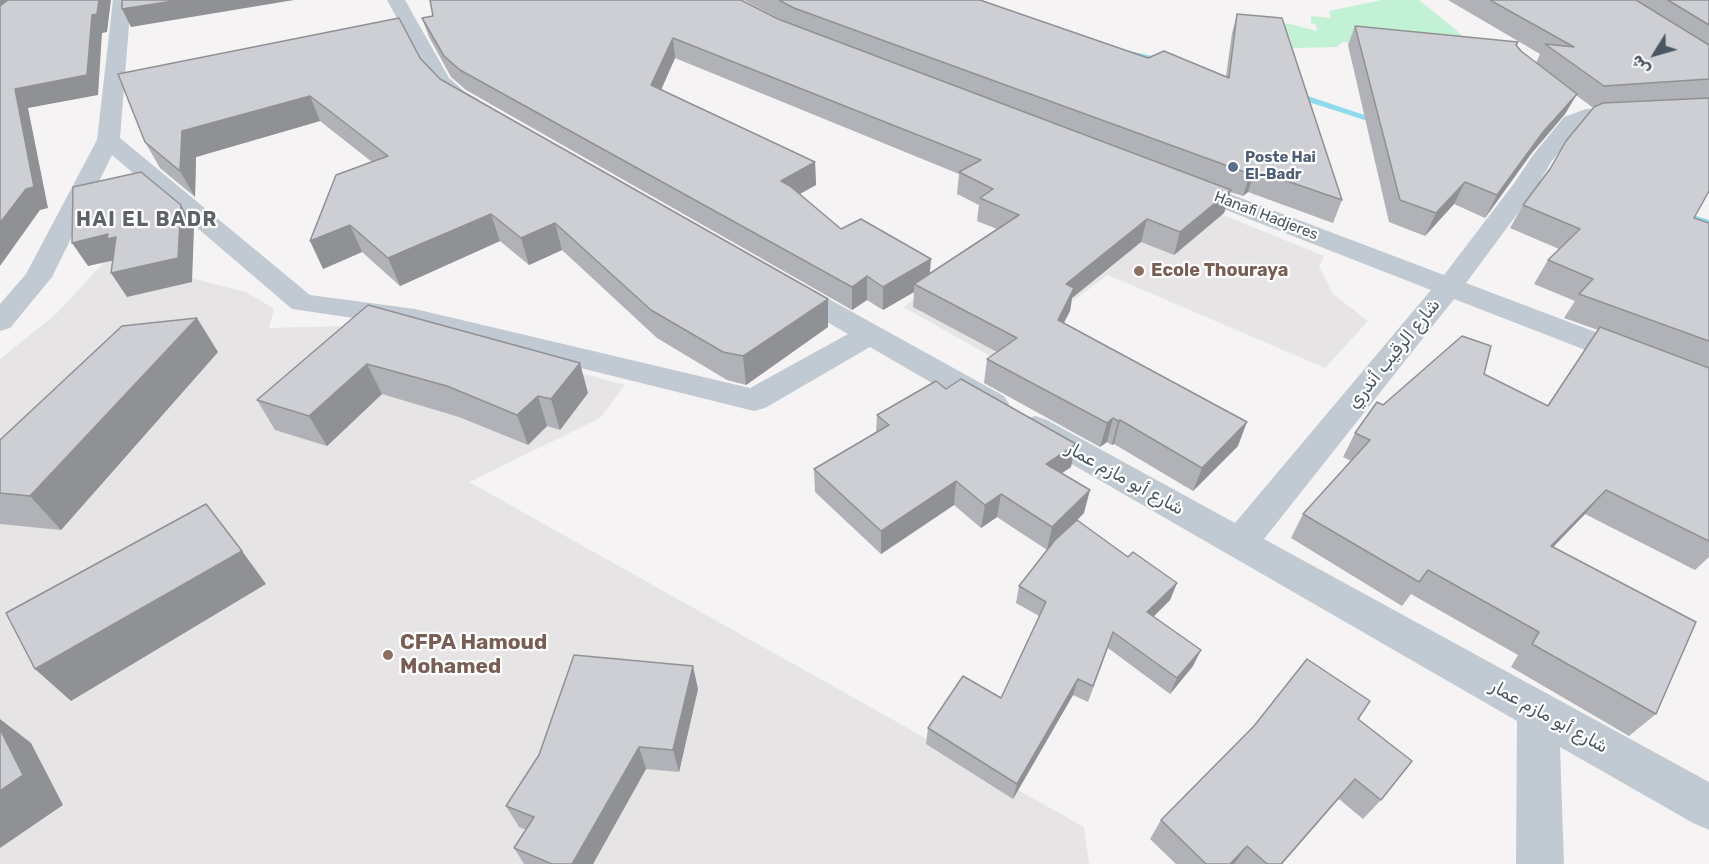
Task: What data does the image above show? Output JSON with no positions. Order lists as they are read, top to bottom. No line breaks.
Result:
{"streets":{"street":["Hanafi Hadjeres","شارع الرقيب أندري","شارع أبو مازم عمار"]},"crossings":[["Hanafi Hadjeres","شارع الرقيب أندري"],["شارع الرقيب أندري","شارع أبو مازم عمار"]],"districts":["HAI EL BADR"],"places":["Poste Hai El-Badr","Ecole Thouraya","CFPA Hamoud Mohamed"],"north":"bottom left"}
